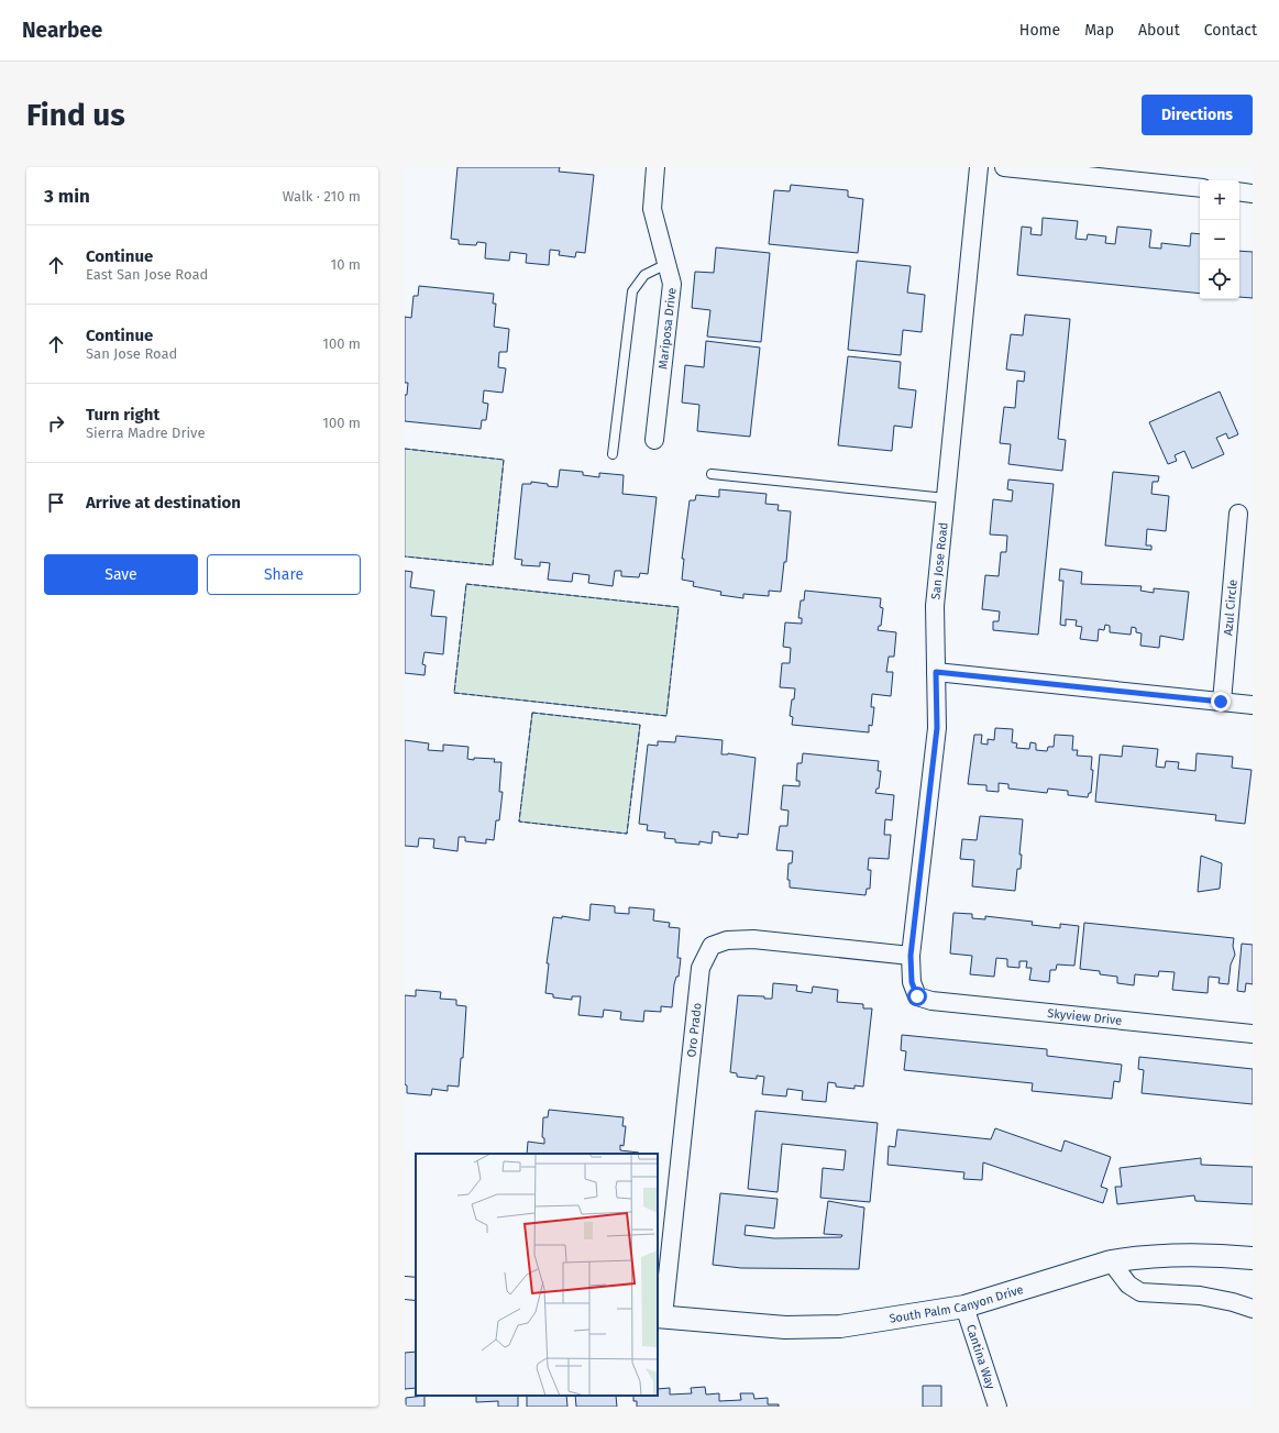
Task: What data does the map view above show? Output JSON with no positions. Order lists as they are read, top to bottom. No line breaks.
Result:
{"streets":{"street":["Mariposa Drive","San Jose Road","Azul Circle","Skyview Drive","Oro Prado","South Palm Canyon Drive","Cantina Way"]},"crossings":[["San Jose Road","Skyview Drive"],["San Jose Road","Oro Prado"],["Oro Prado","South Palm Canyon Drive"],["South Palm Canyon Drive","Cantina Way"]],"page":{"header":"Nearbee","nav":["Home","Map","About","Contact"],"buttons":["Directions",["Save","Share"]],"title":"Find us","heading":["3 min","Walk · 210 m"],"map_buttons":["+","−"],"list":[["Continue","East San Jose Road","10 m"],["Continue","San Jose Road","100 m"],["Turn right","Sierra Madre Drive","100 m"],"Arrive at destination"]}}
